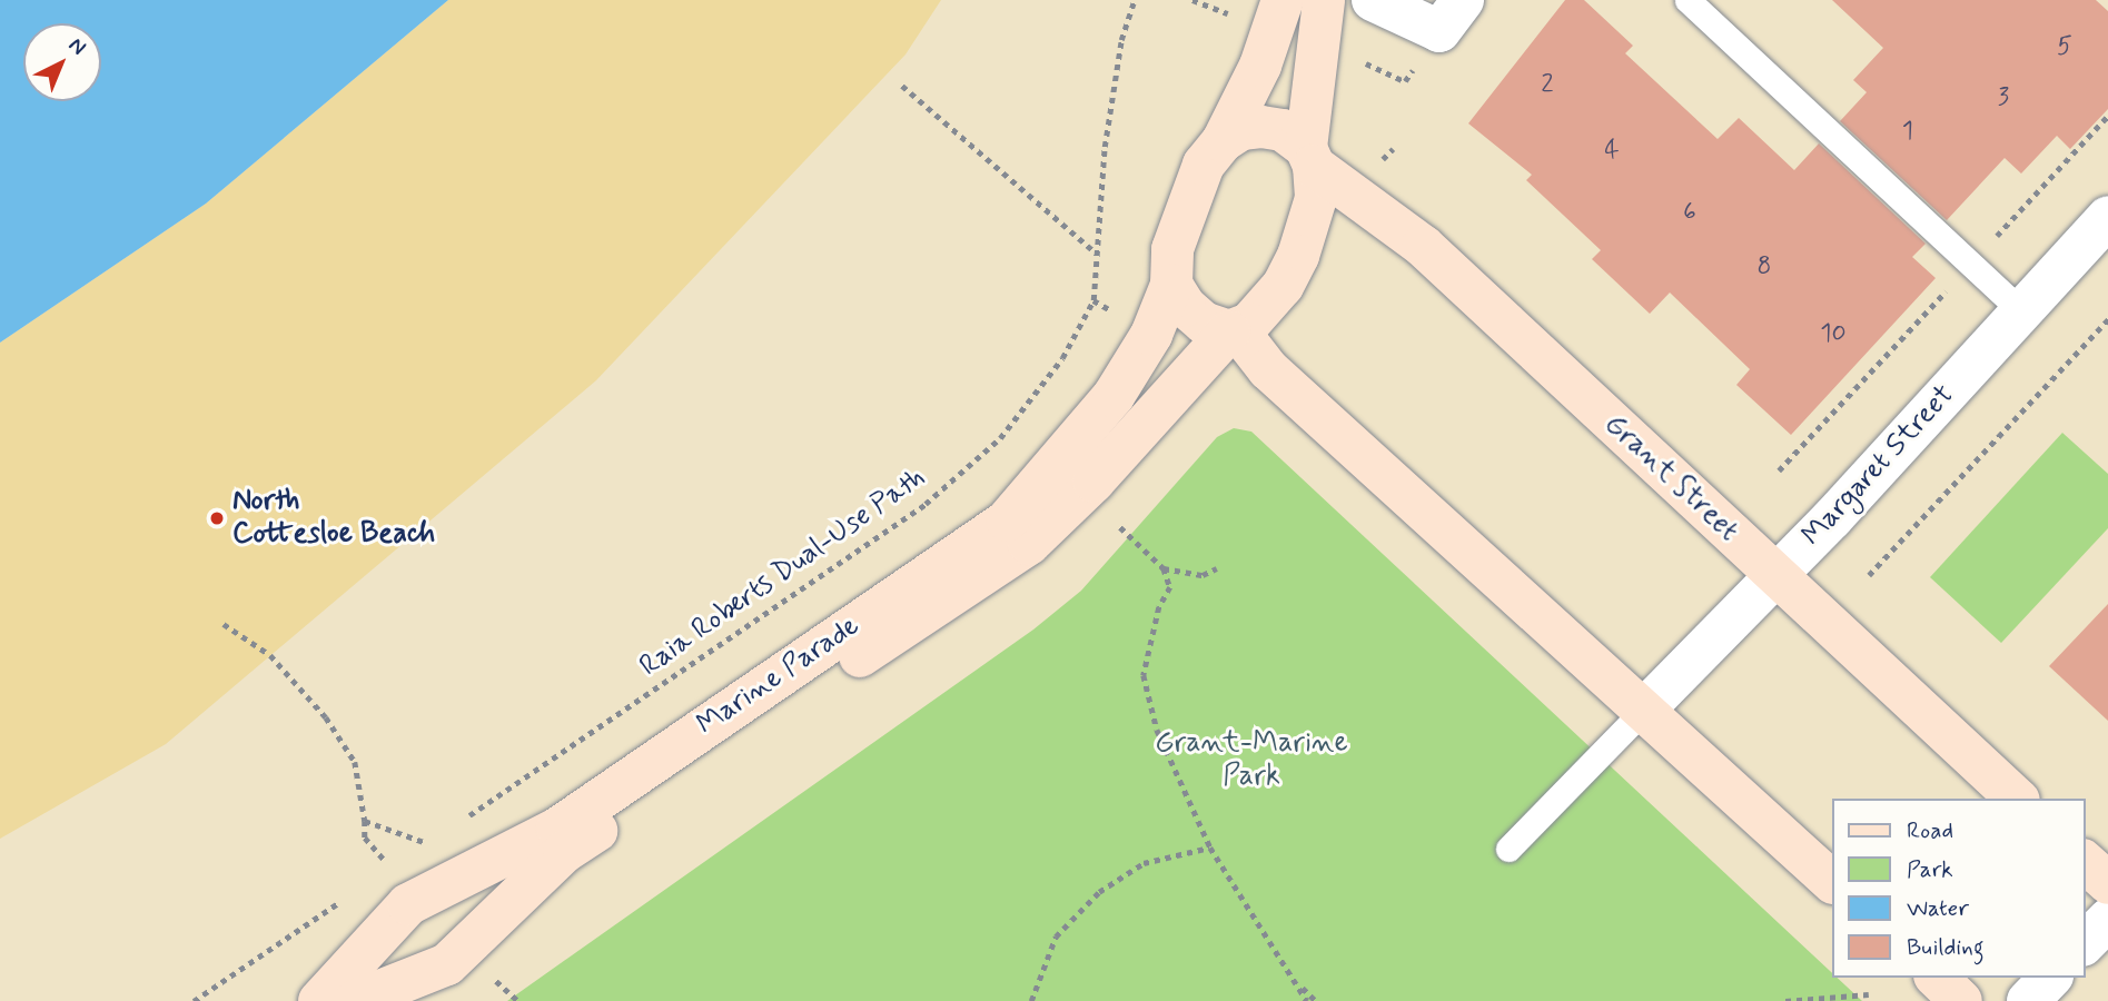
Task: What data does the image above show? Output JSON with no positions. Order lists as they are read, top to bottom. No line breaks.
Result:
{"streets":{"street":["Margaret Street","Grant Street","Marine Parade"],"path":["Raia Roberts Dual-Use Path"]},"crossings":[["Margaret Street","Grant Street"],["Grant Street","Marine Parade"]],"parks":["Grant-Marine Park"],"places":["North Cottesloe Beach"],"house_numbers":["5","2","3","1","4","6","8","10"],"legend":["Road","Park","Water","Building"],"north":"top right"}
